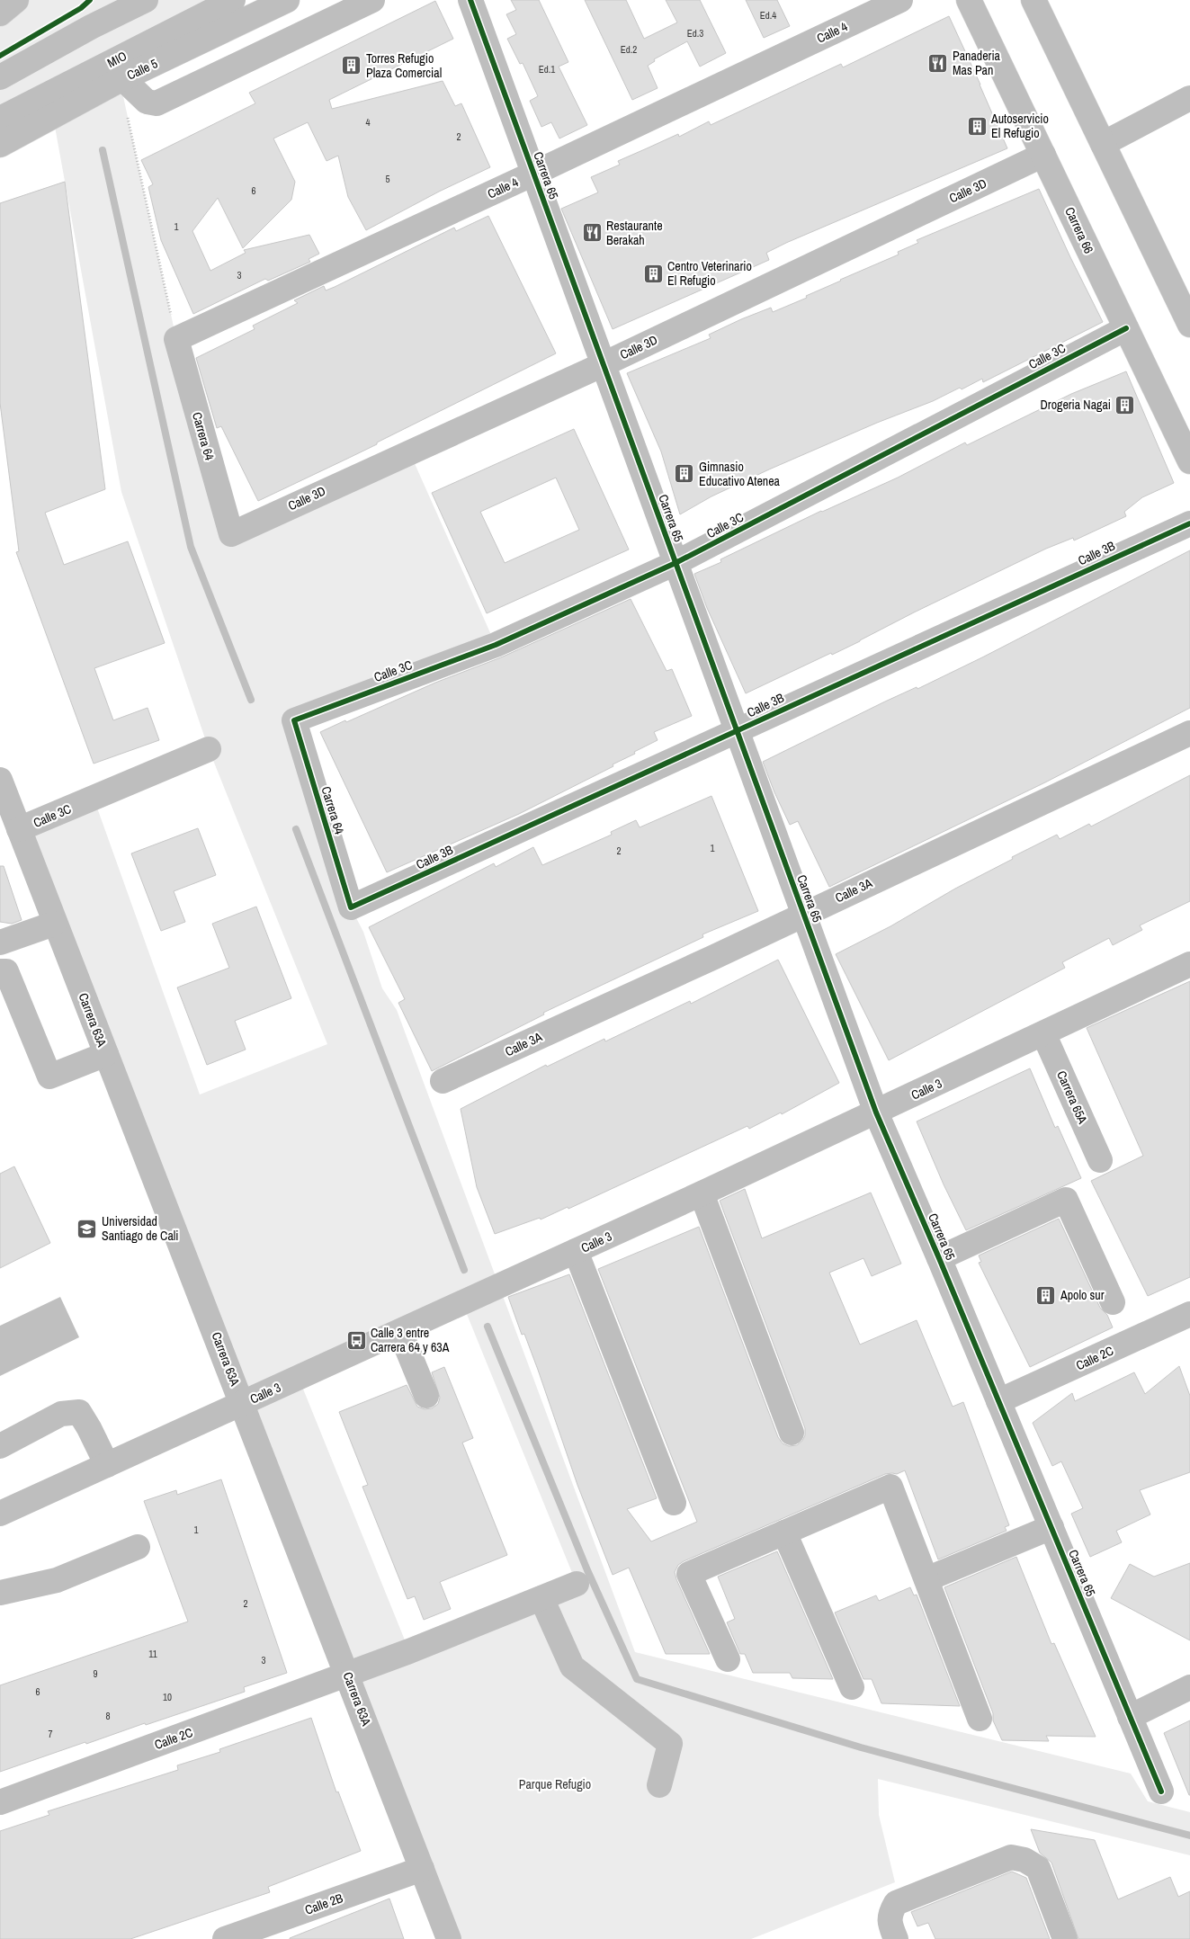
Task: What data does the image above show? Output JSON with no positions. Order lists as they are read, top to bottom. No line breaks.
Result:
{"streets":{"street":["Calle 4","MIO","Calle 5","Carrera 65","Calle 3D","Carrera 66","Calle 3C","Carrera 64","Calle 3B","Calle 3A","Carrera 63A","Calle 3","Carrera 65A","Calle 2C","Calle 2B"]},"crossings":[["Calle 4","Carrera 65"],["Calle 4","Carrera 64"],["Carrera 65","Calle 3D"],["Carrera 65","Calle 3C"],["Carrera 65","Calle 3B"],["Carrera 65","Calle 3A"],["Carrera 65","Calle 3"],["Carrera 65","Calle 2C"],["Calle 3D","Carrera 66"],["Calle 3D","Carrera 64"],["Carrera 66","Calle 3C"],["Calle 3C","Carrera 64"],["Calle 3C","Carrera 63A"],["Carrera 64","Calle 3B"],["Carrera 63A","Calle 3"],["Carrera 63A","Calle 2C"],["Carrera 63A","Calle 2B"],["Calle 3","Carrera 65A"]],"parks":["Parque Refugio"],"places":{"restaurant":["Panaderia Mas Pan","Restaurante Berakah"],"building":["Torres Refugio Plaza Comercial","Autoservicio El Refugio","Centro Veterinario El Refugio","Drogeria Nagai","Gimnasio Educativo Atenea","Apolo sur"],"school or university":["Universidad Santiago de Cali"],"bus stop":["Calle 3 entre Carrera 64 y 63A"]},"house_numbers":["Ed.4","Ed.3","Ed.2","Ed.1","4","2","5","6","1","3","1","2","1","2","11","3","9","6","10","8","7"]}
